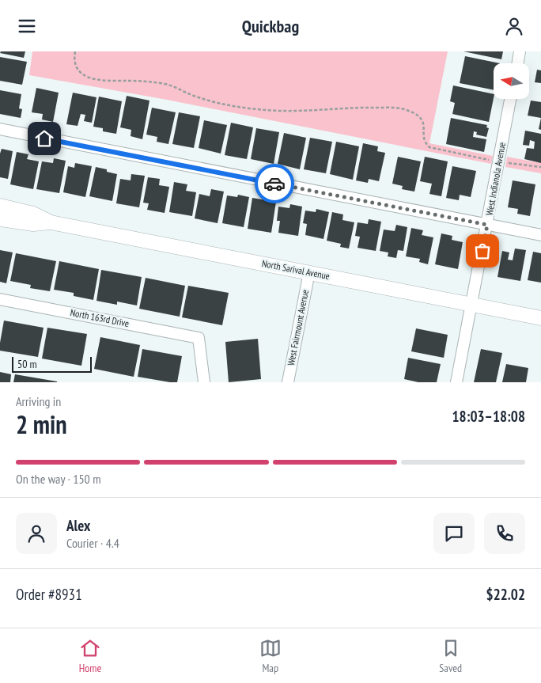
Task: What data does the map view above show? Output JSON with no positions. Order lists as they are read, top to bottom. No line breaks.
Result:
{"streets":{"street":["West Indianola Avenue","North Sarival Avenue","North 163rd Drive","West Fairmount Avenue"]},"crossings":[["West Indianola Avenue","North Sarival Avenue"],["North Sarival Avenue","West Fairmount Avenue"]],"scale_bar":"50 m","north":"left","page":{"header":"Quickbag","scale":"50 m","heading":["2 min","Arriving in","18:03–18:08"],"panel":["Alex","Courier · 4.4","Order #8931","$22.02"],"bar":"On the way · 150 m","tabs":["Home","Map","Saved"]}}
